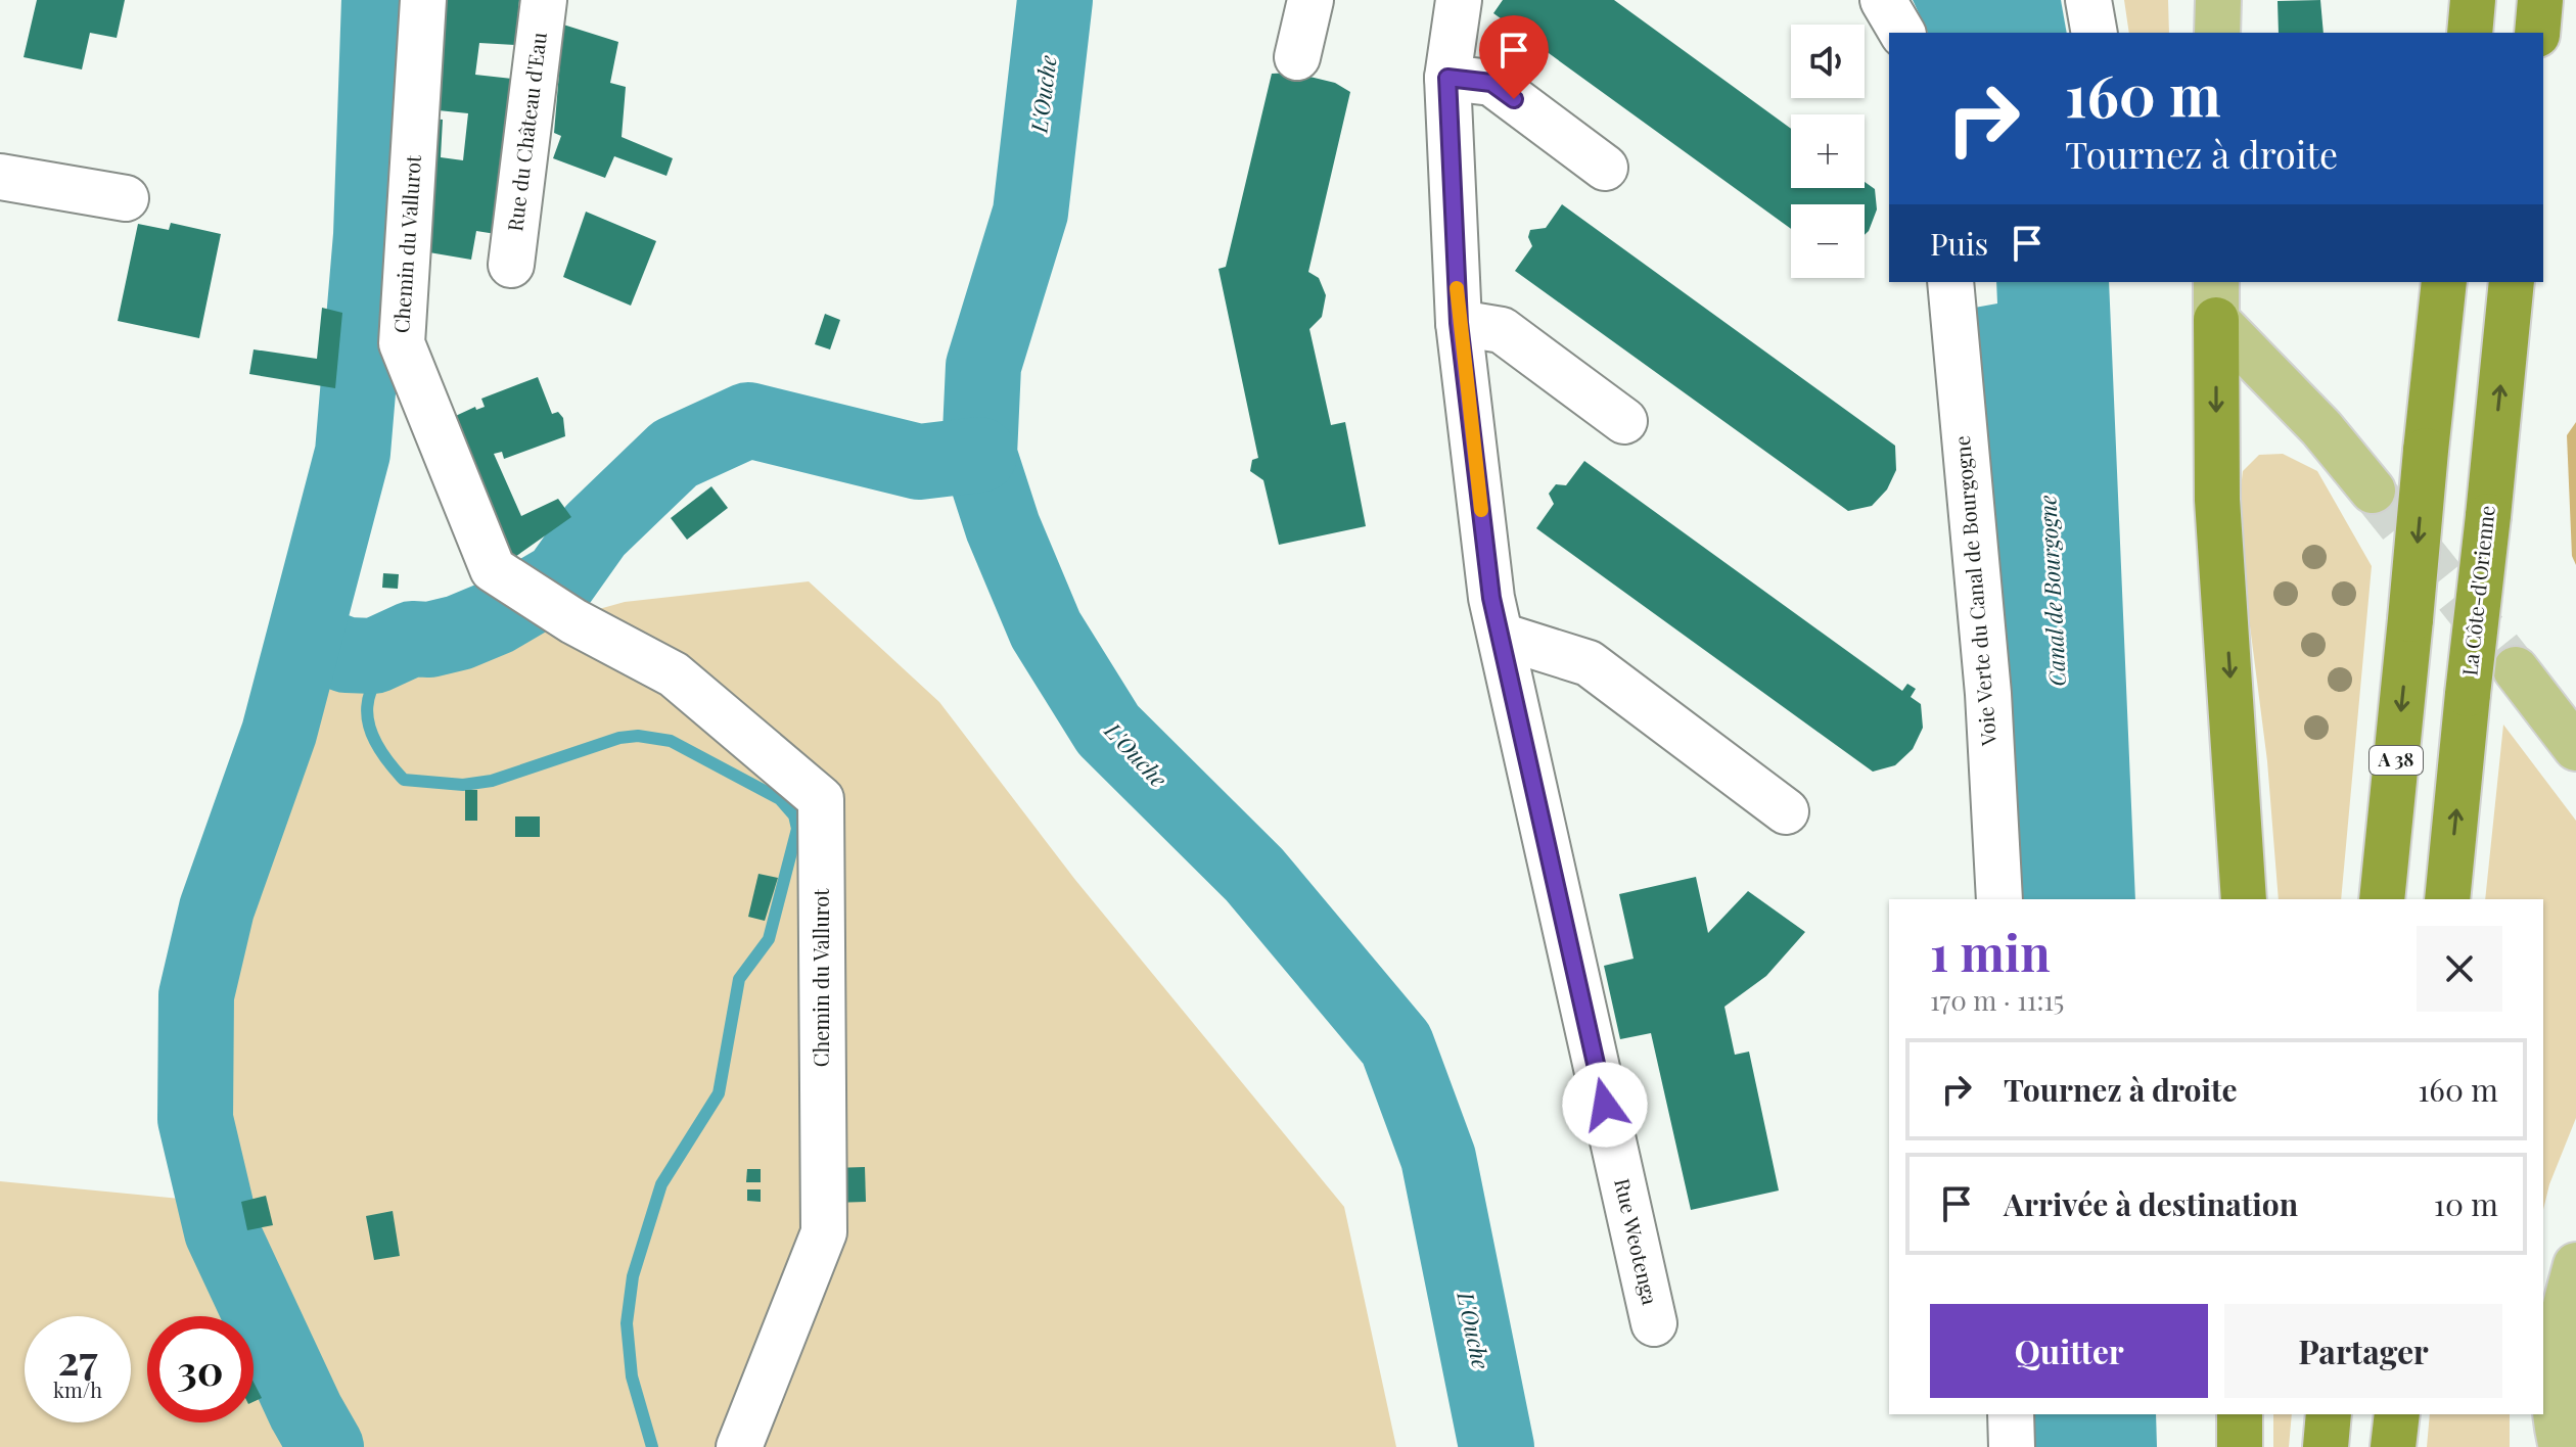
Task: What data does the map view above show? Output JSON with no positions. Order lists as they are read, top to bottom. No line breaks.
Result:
{"streets":{"highway":["La Côte-d'Orienne","A 38"],"street":["Rue du Château d'Eau","Chemin du Vallurot","Voie Verte du Canal de Bourgogne","Rue Weotenga"]},"water":["L'Ouche","Canal de Bourgogne"],"page":{"map_buttons":["+","−"],"turn":["160 m","Tournez à droite"],"then":"Puis","heading":["1 min","170 m · 11:15"],"list":[{"name":"Tournez à droite","value":"160 m"},{"name":"Arrivée à destination","value":"10 m"}],"buttons":["Quitter","Partager"],"speed":"27 km/h","limit":"30"}}
